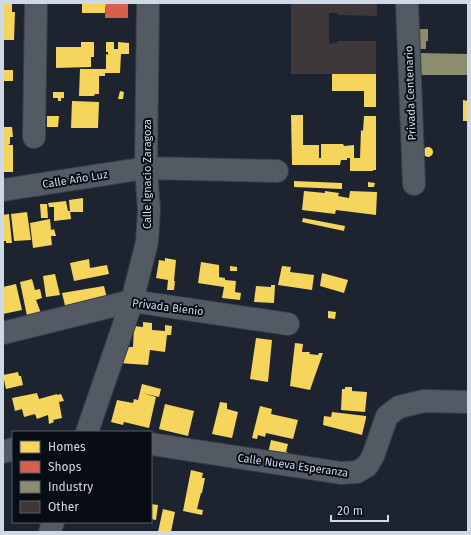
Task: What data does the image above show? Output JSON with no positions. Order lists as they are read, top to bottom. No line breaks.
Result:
{"streets":{"street":["Privada Centenario","Calle Ignacio Zaragoza","Calle Año Luz","Privada Bienio","Calle Nueva Esperanza"]},"crossings":[["Calle Ignacio Zaragoza","Calle Año Luz"],["Calle Ignacio Zaragoza","Privada Bienio"]],"legend":["Homes","Shops","Industry","Other"],"scale_bar":"20 m"}
